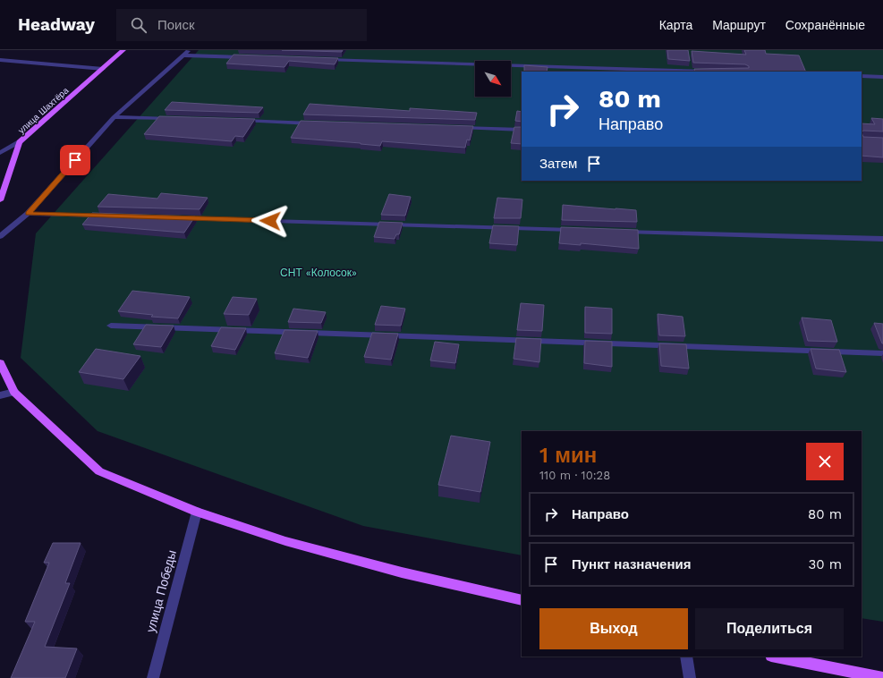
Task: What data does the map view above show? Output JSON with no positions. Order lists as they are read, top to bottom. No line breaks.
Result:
{"streets":{"main road":["улица Шахтёра"],"street":["улица Победы"]},"parks":["СНТ «Колосок»"],"north":"bottom right","page":{"header":"Headway","search":"Поиск","nav":["Карта","Маршрут","Сохранённые"],"turn":["80 m","Направо"],"then":"Затем","heading":["1 мин","110 m · 10:28"],"list":[{"name":"Направо","value":"80 m"},{"name":"Пункт назначения","value":"30 m"}],"buttons":["Выход","Поделиться"]}}
